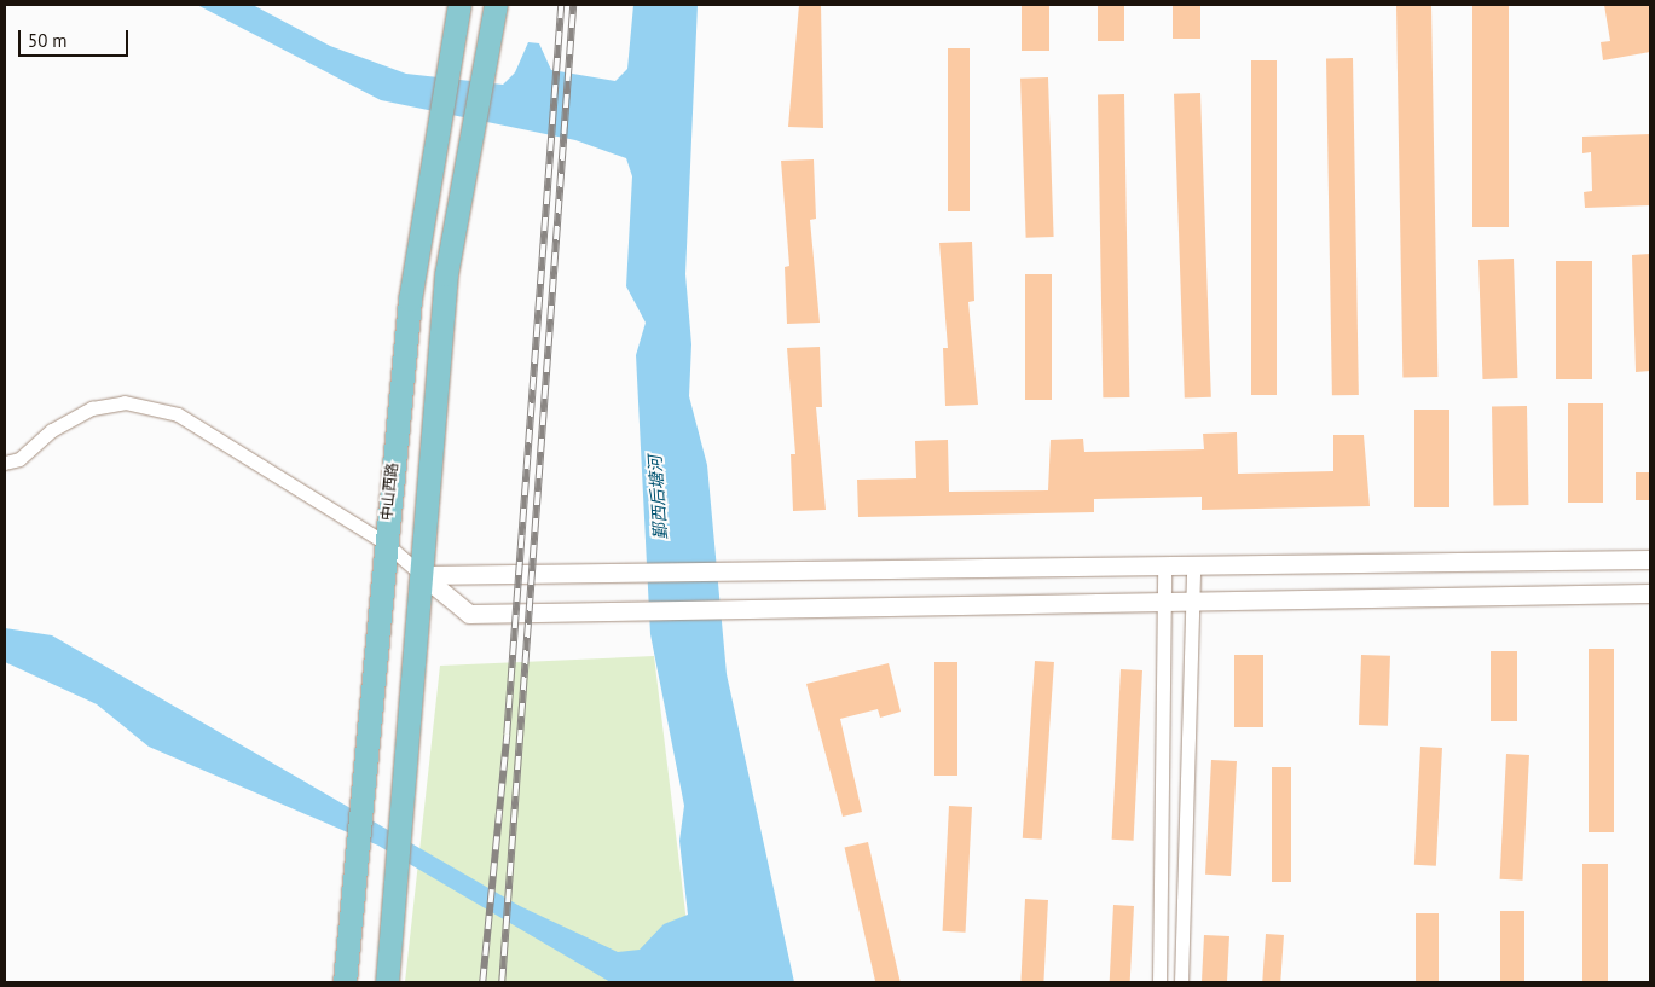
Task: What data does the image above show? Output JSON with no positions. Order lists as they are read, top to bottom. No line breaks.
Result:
{"streets":{"main road":["中山西路"]},"water":["鄞西后塘河"],"scale_bar":"50 m"}
